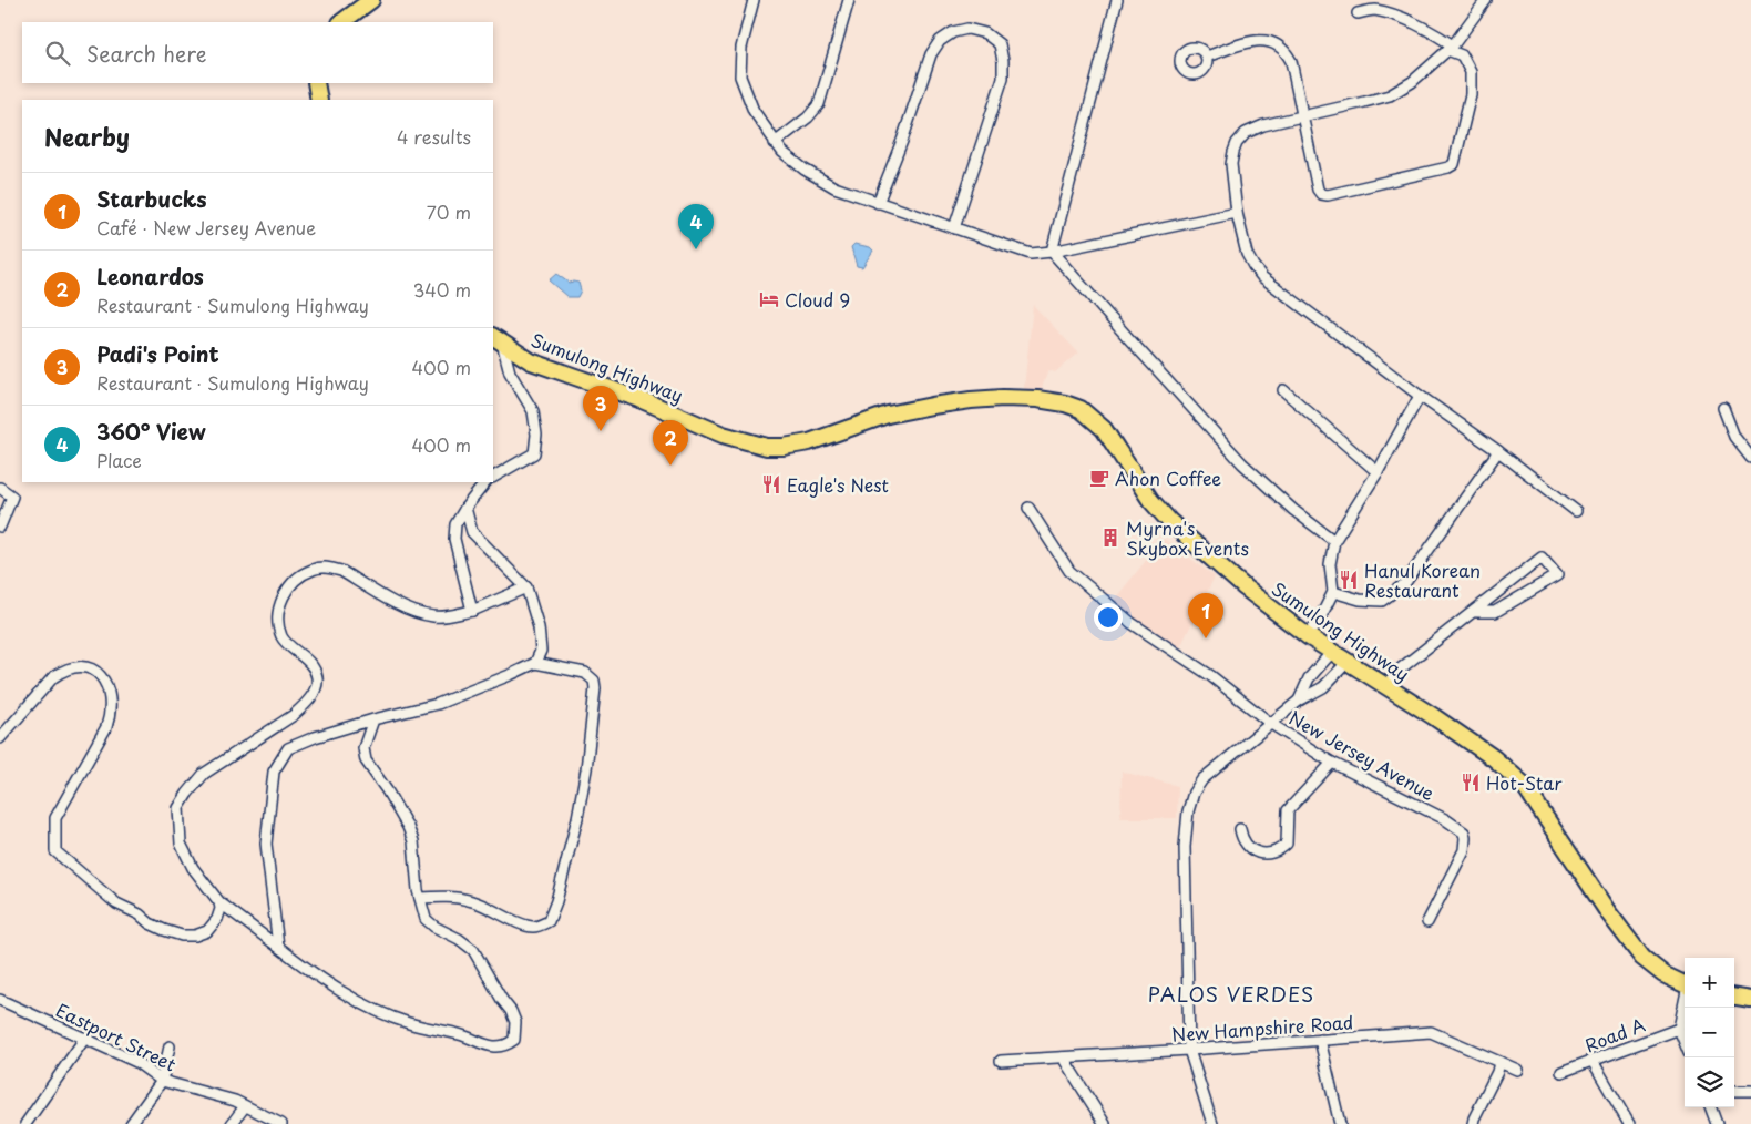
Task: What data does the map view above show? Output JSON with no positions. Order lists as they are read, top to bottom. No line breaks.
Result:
{"streets":{"main road":["Sumulong Highway"],"street":["New Jersey Avenue","New Hampshire Road","Road A","Eastport Street"]},"districts":["PALOS VERDES"],"places":{"hotel":["Cloud 9"],"cafe":["Ahon Coffee"],"restaurant":["Eagle's Nest","Hanul Korean Restaurant","Hot-Star"],"building":["Myrna's Skybox Events"]},"page":{"search":"Search here","heading":["Nearby","4 results"],"list":[{"mark":"1","name":"Starbucks","note":"Café · New Jersey Avenue","value":"70 m"},{"mark":"2","name":"Leonardos","note":"Restaurant · Sumulong Highway","value":"340 m"},{"mark":"3","name":"Padi's Point","note":"Restaurant · Sumulong Highway","value":"400 m"},{"mark":"4","name":"360° View","note":"Place","value":"400 m"}],"pins":["4","3","2","1"],"map_buttons":["+","−"]}}
